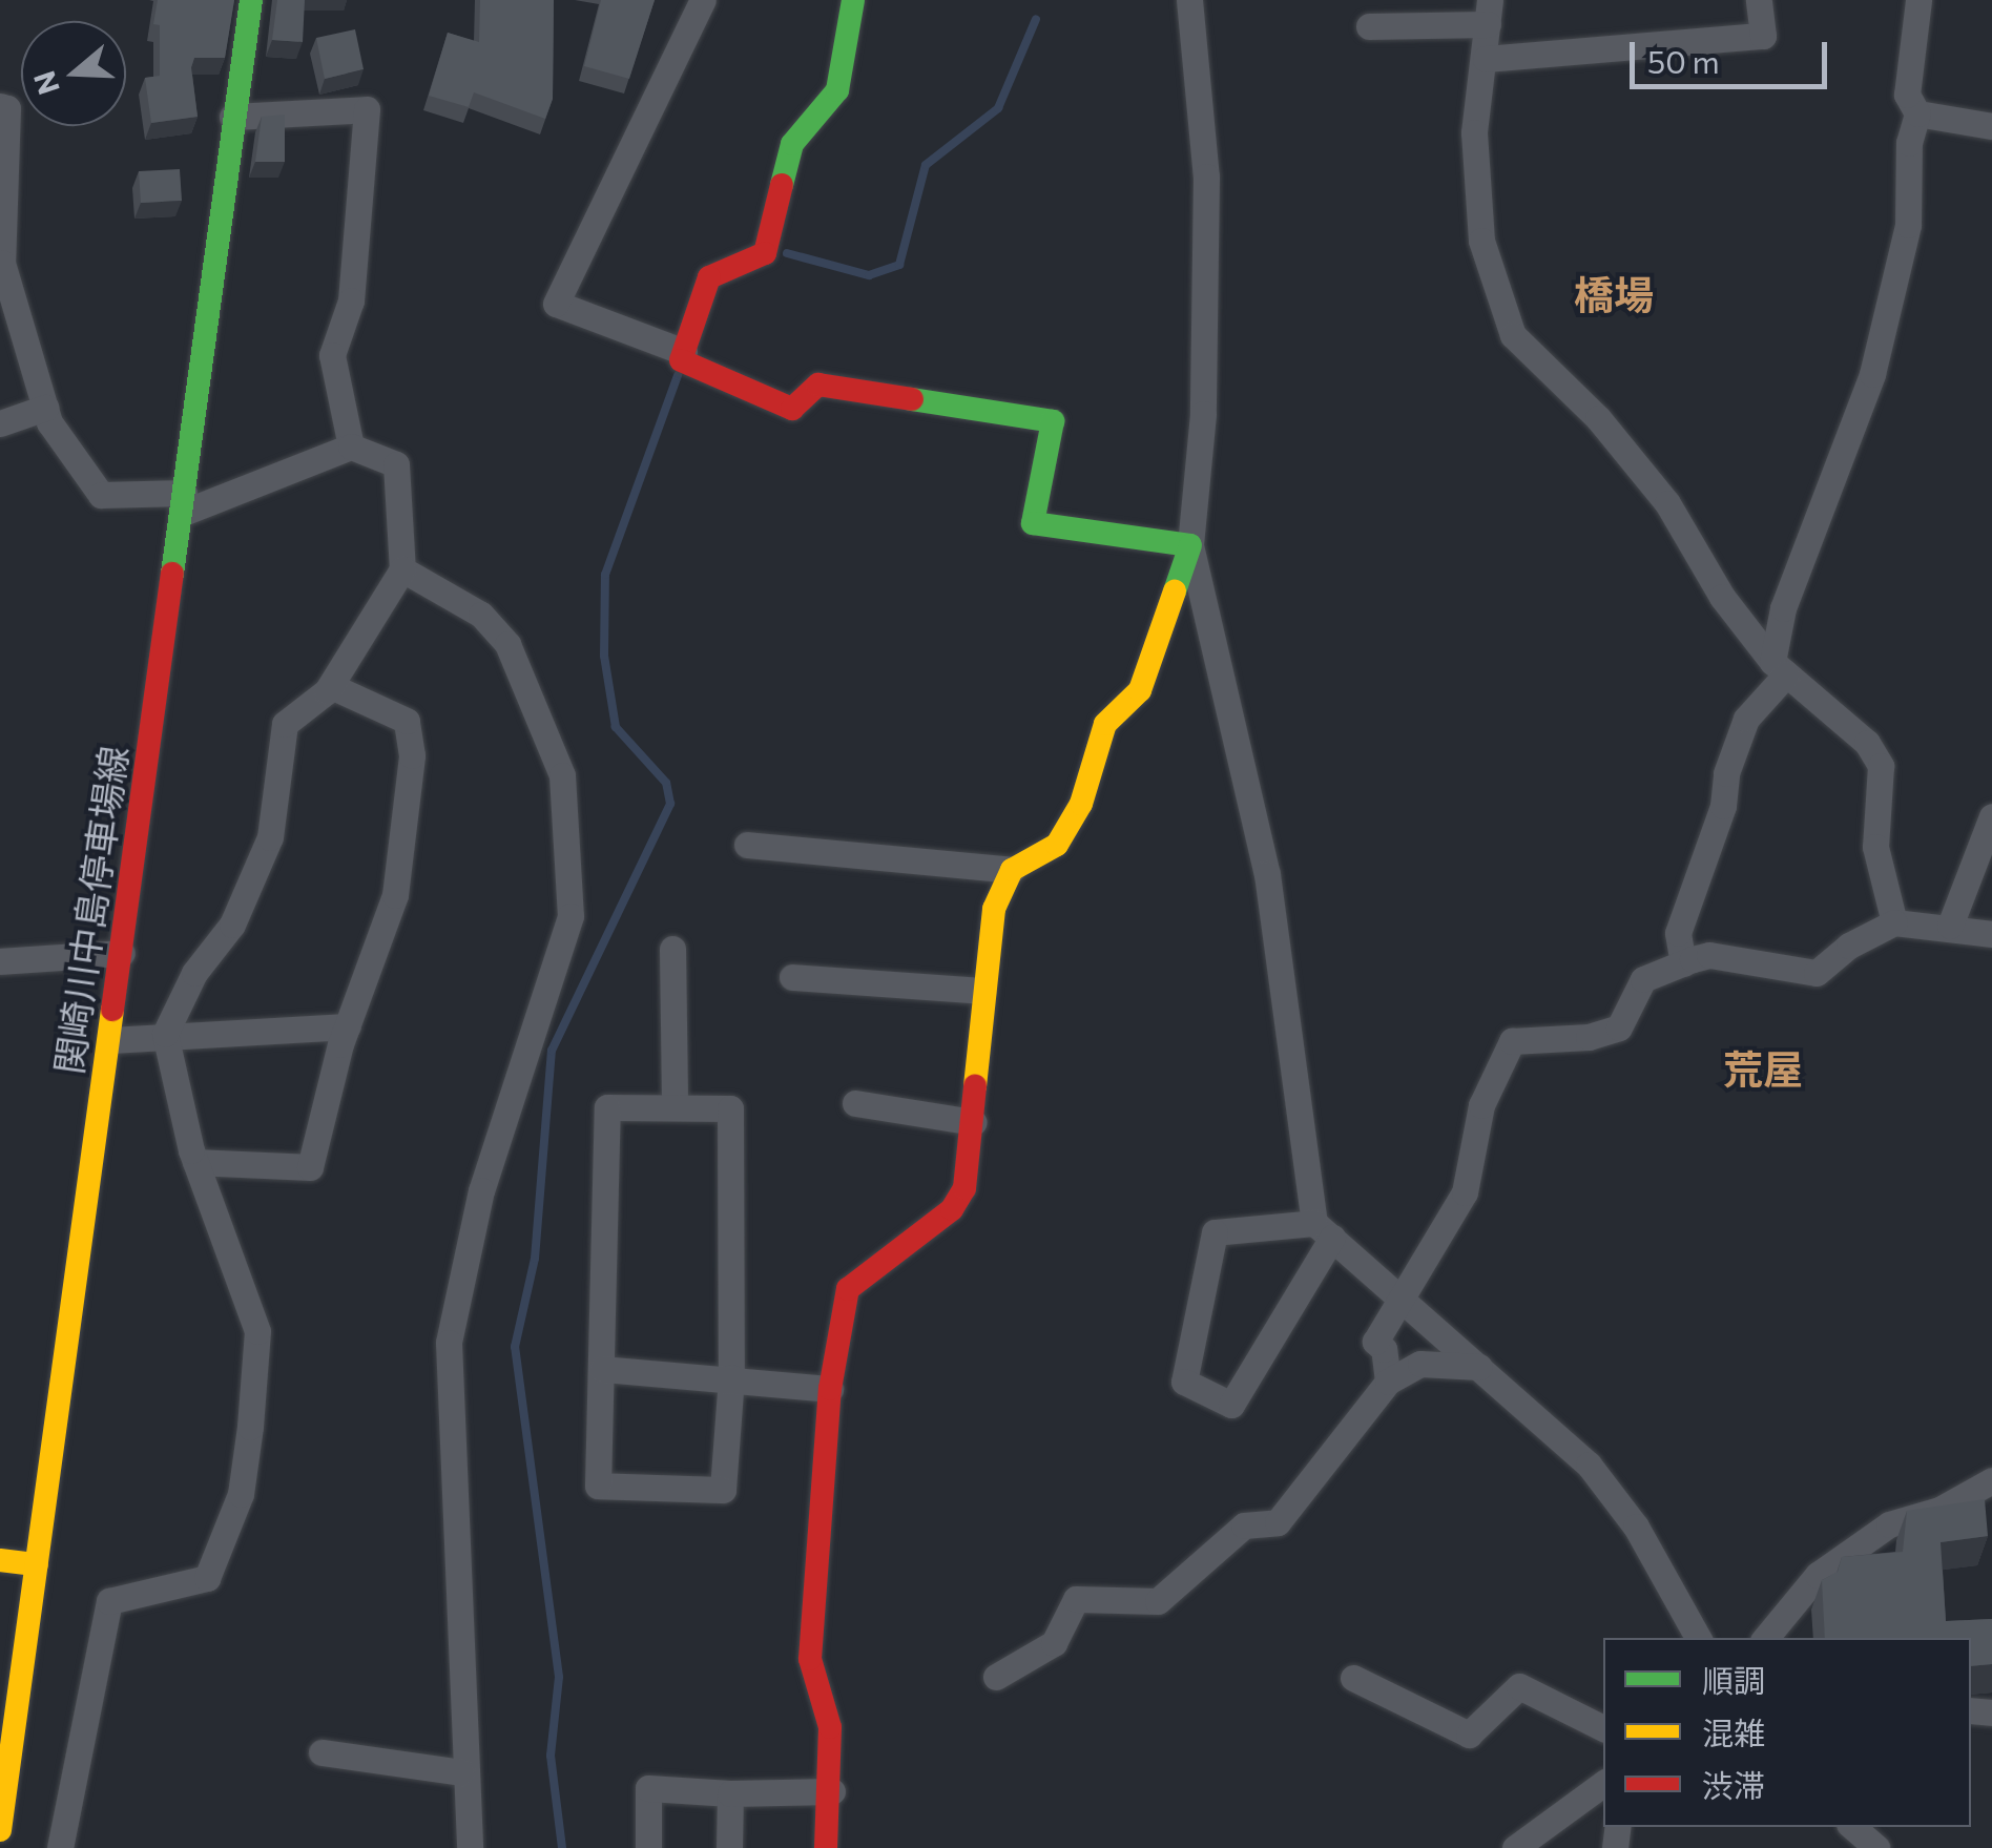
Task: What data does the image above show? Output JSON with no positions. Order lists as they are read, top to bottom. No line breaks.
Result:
{"streets":{"street":["関崎川中島停車場線"]},"districts":["橋場","荒屋"],"legend":["順調","混雑","渋滞"],"scale_bar":"50 m","north":"left"}
